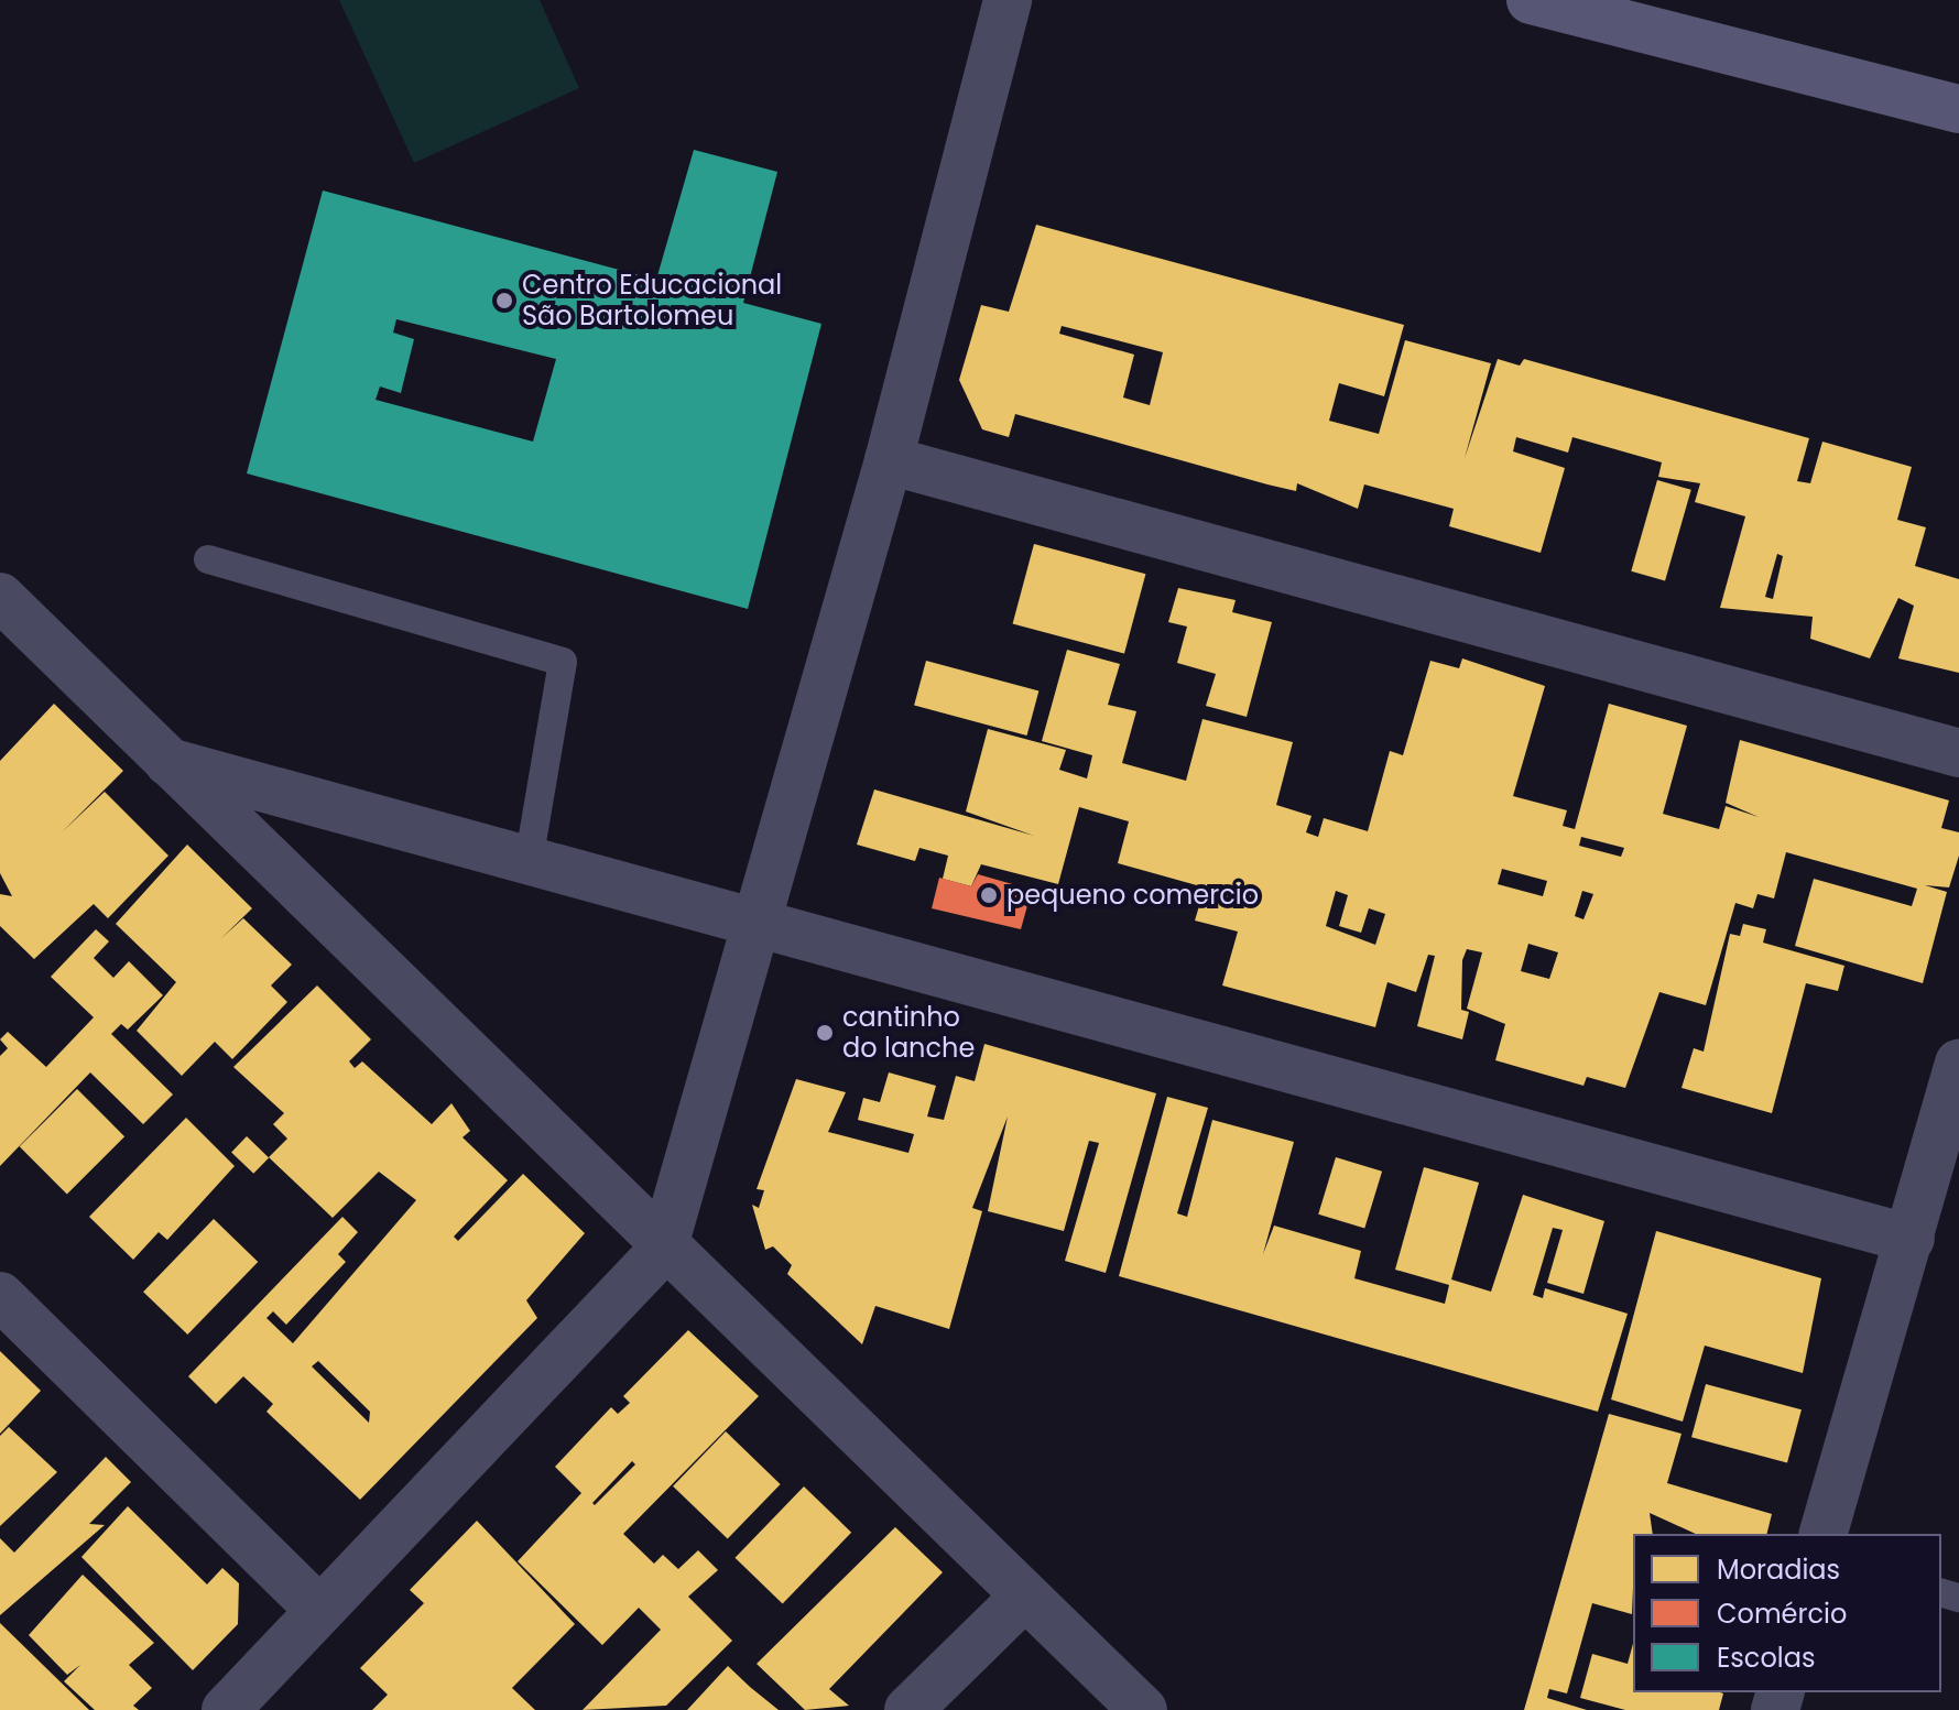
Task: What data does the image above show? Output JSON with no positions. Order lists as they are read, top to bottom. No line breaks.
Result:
{"places":["Centro Educacional São Bartolomeu","pequeno comercio","cantinho do lanche"],"legend":["Moradias","Comércio","Escolas"]}
